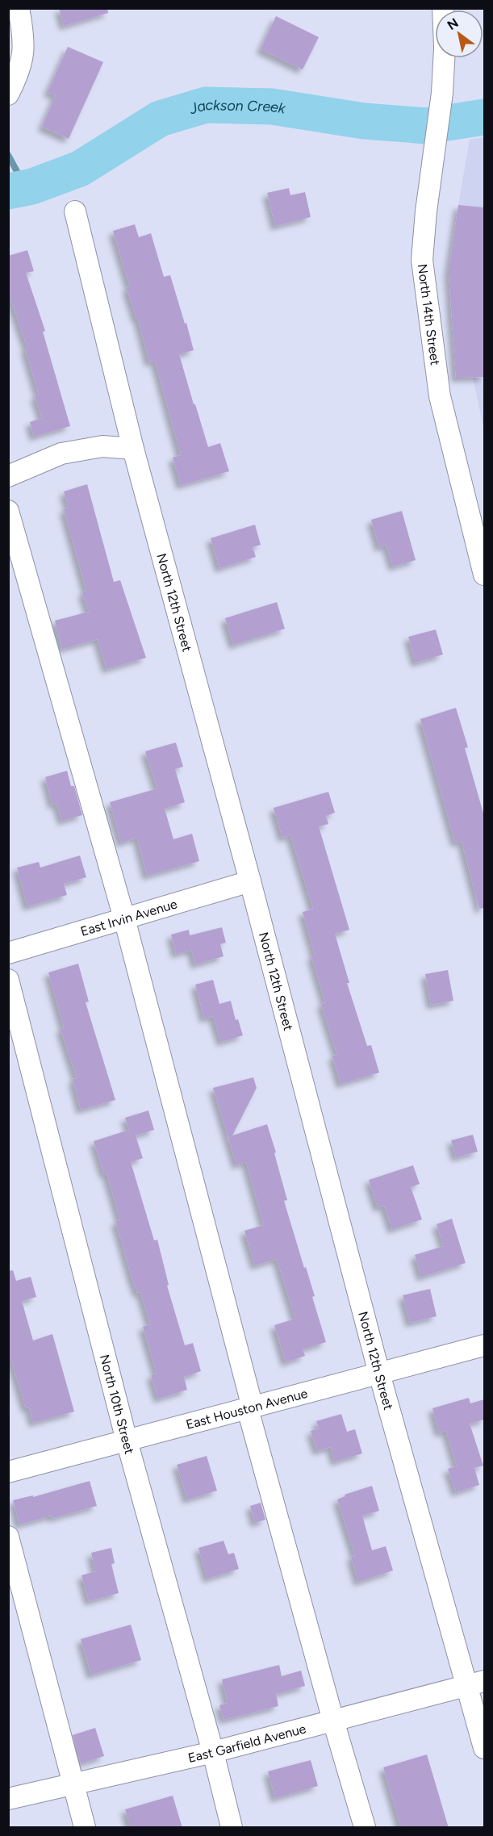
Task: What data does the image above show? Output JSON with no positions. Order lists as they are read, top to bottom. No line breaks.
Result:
{"streets":{"street":["North 14th Street","North 12th Street","East Irvin Avenue","North 10th Street","East Houston Avenue","East Garfield Avenue"]},"crossings":[["North 12th Street","East Irvin Avenue"],["North 12th Street","East Houston Avenue"],["North 12th Street","East Garfield Avenue"],["North 10th Street","East Houston Avenue"],["North 10th Street","East Garfield Avenue"]],"water":["Jackson Creek"],"north":"top left"}
